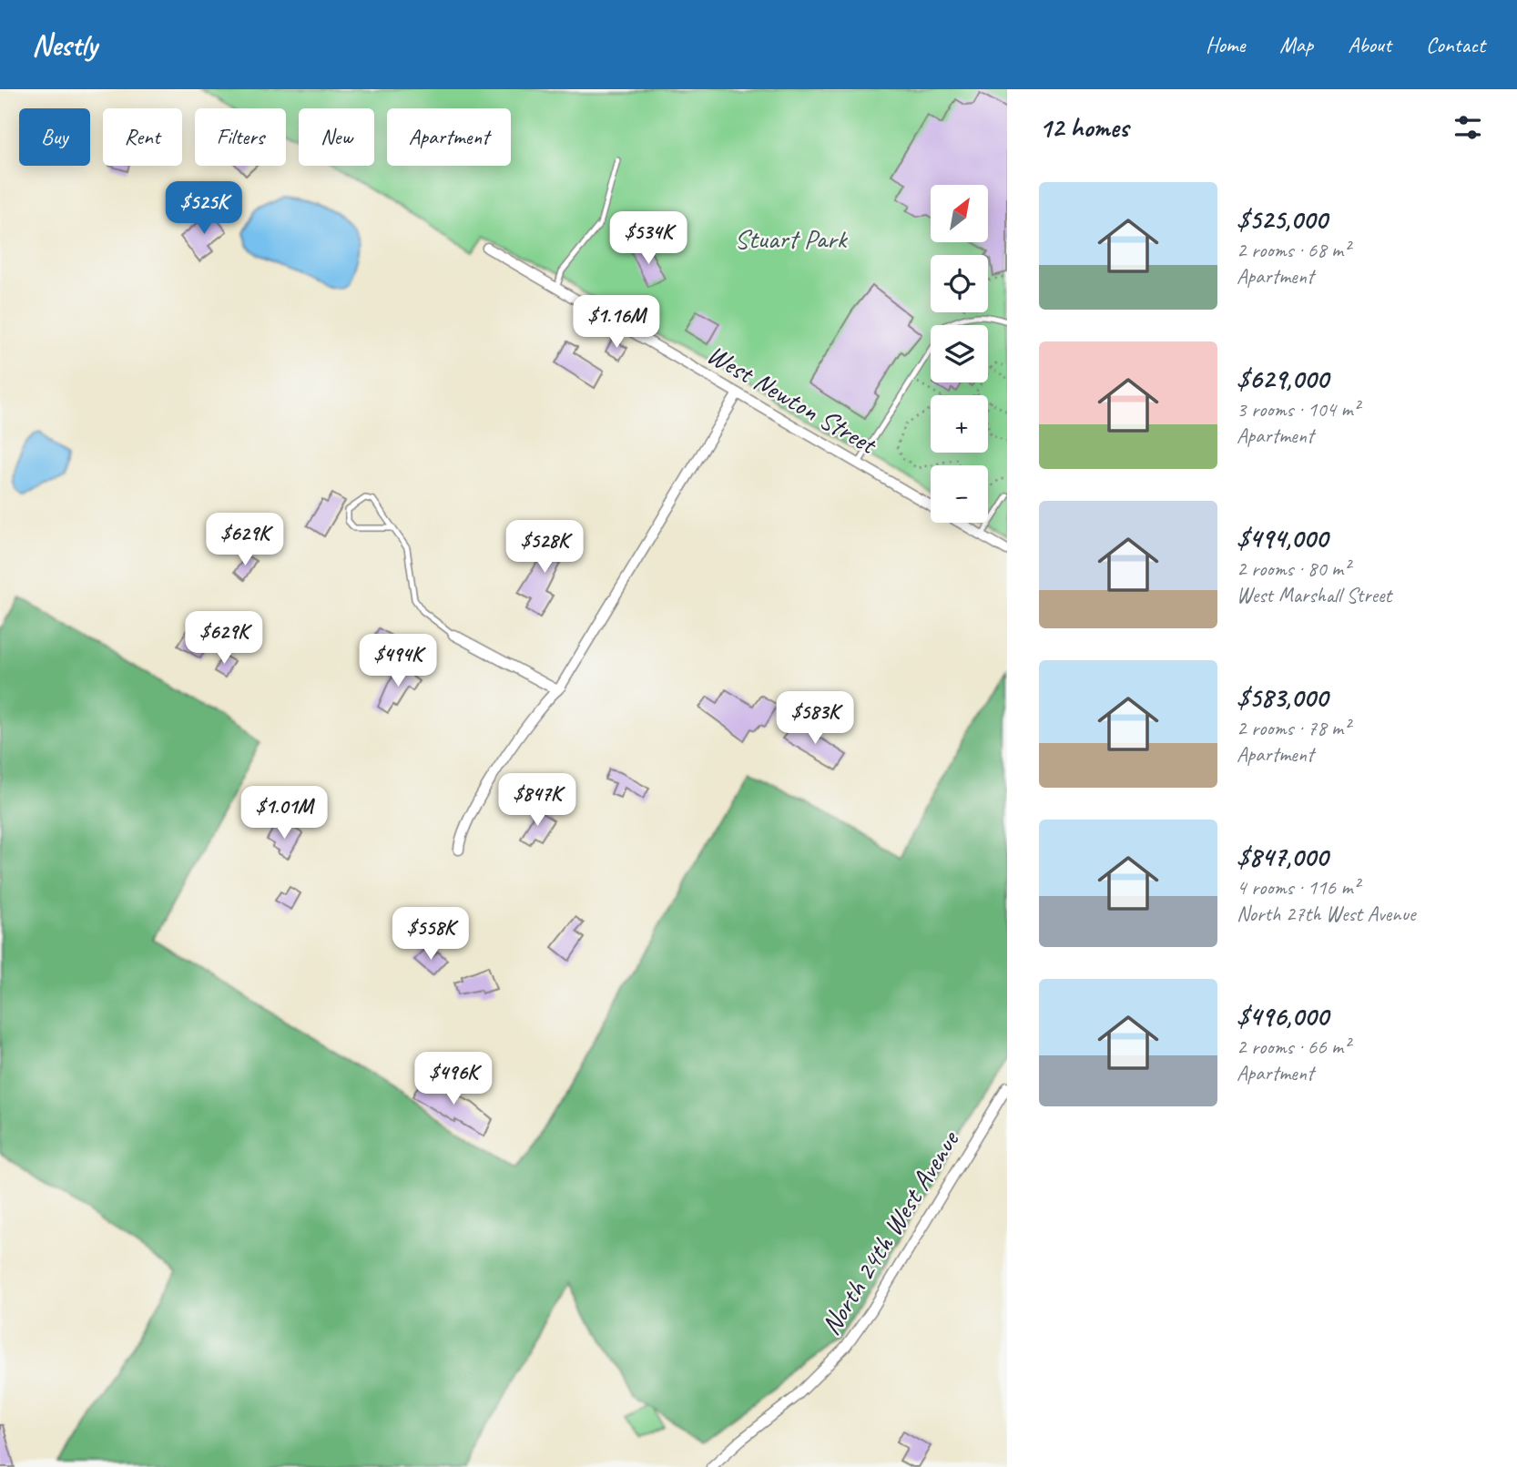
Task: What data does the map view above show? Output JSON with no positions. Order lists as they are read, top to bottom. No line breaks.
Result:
{"streets":{"street":["West Newton Street","North 24th West Avenue"]},"parks":["Stuart Park"],"north":"top right","page":{"header":"Nestly","nav":["Home","Map","About","Contact"],"heading":"12 homes","chip":["Buy","Rent","Filters","New","Apartment"],"list":[{"name":"$525,000","note":"2 rooms · 68 m² · Apartment"},{"name":"$629,000","note":"3 rooms · 104 m² · Apartment"},{"name":"$494,000","note":"2 rooms · 80 m² · West Marshall Street"},{"name":"$583,000","note":"2 rooms · 78 m² · Apartment"},{"name":"$847,000","note":"4 rooms · 116 m² · North 27th West Avenue"},{"name":"$496,000","note":"2 rooms · 66 m² · Apartment"}],"price":["$525K","$534K","$1.16M","$629K","$528K","$629K","$494K","$583K","$847K","$1.01M","$558K","$496K"],"map_buttons":["+","−"]}}
